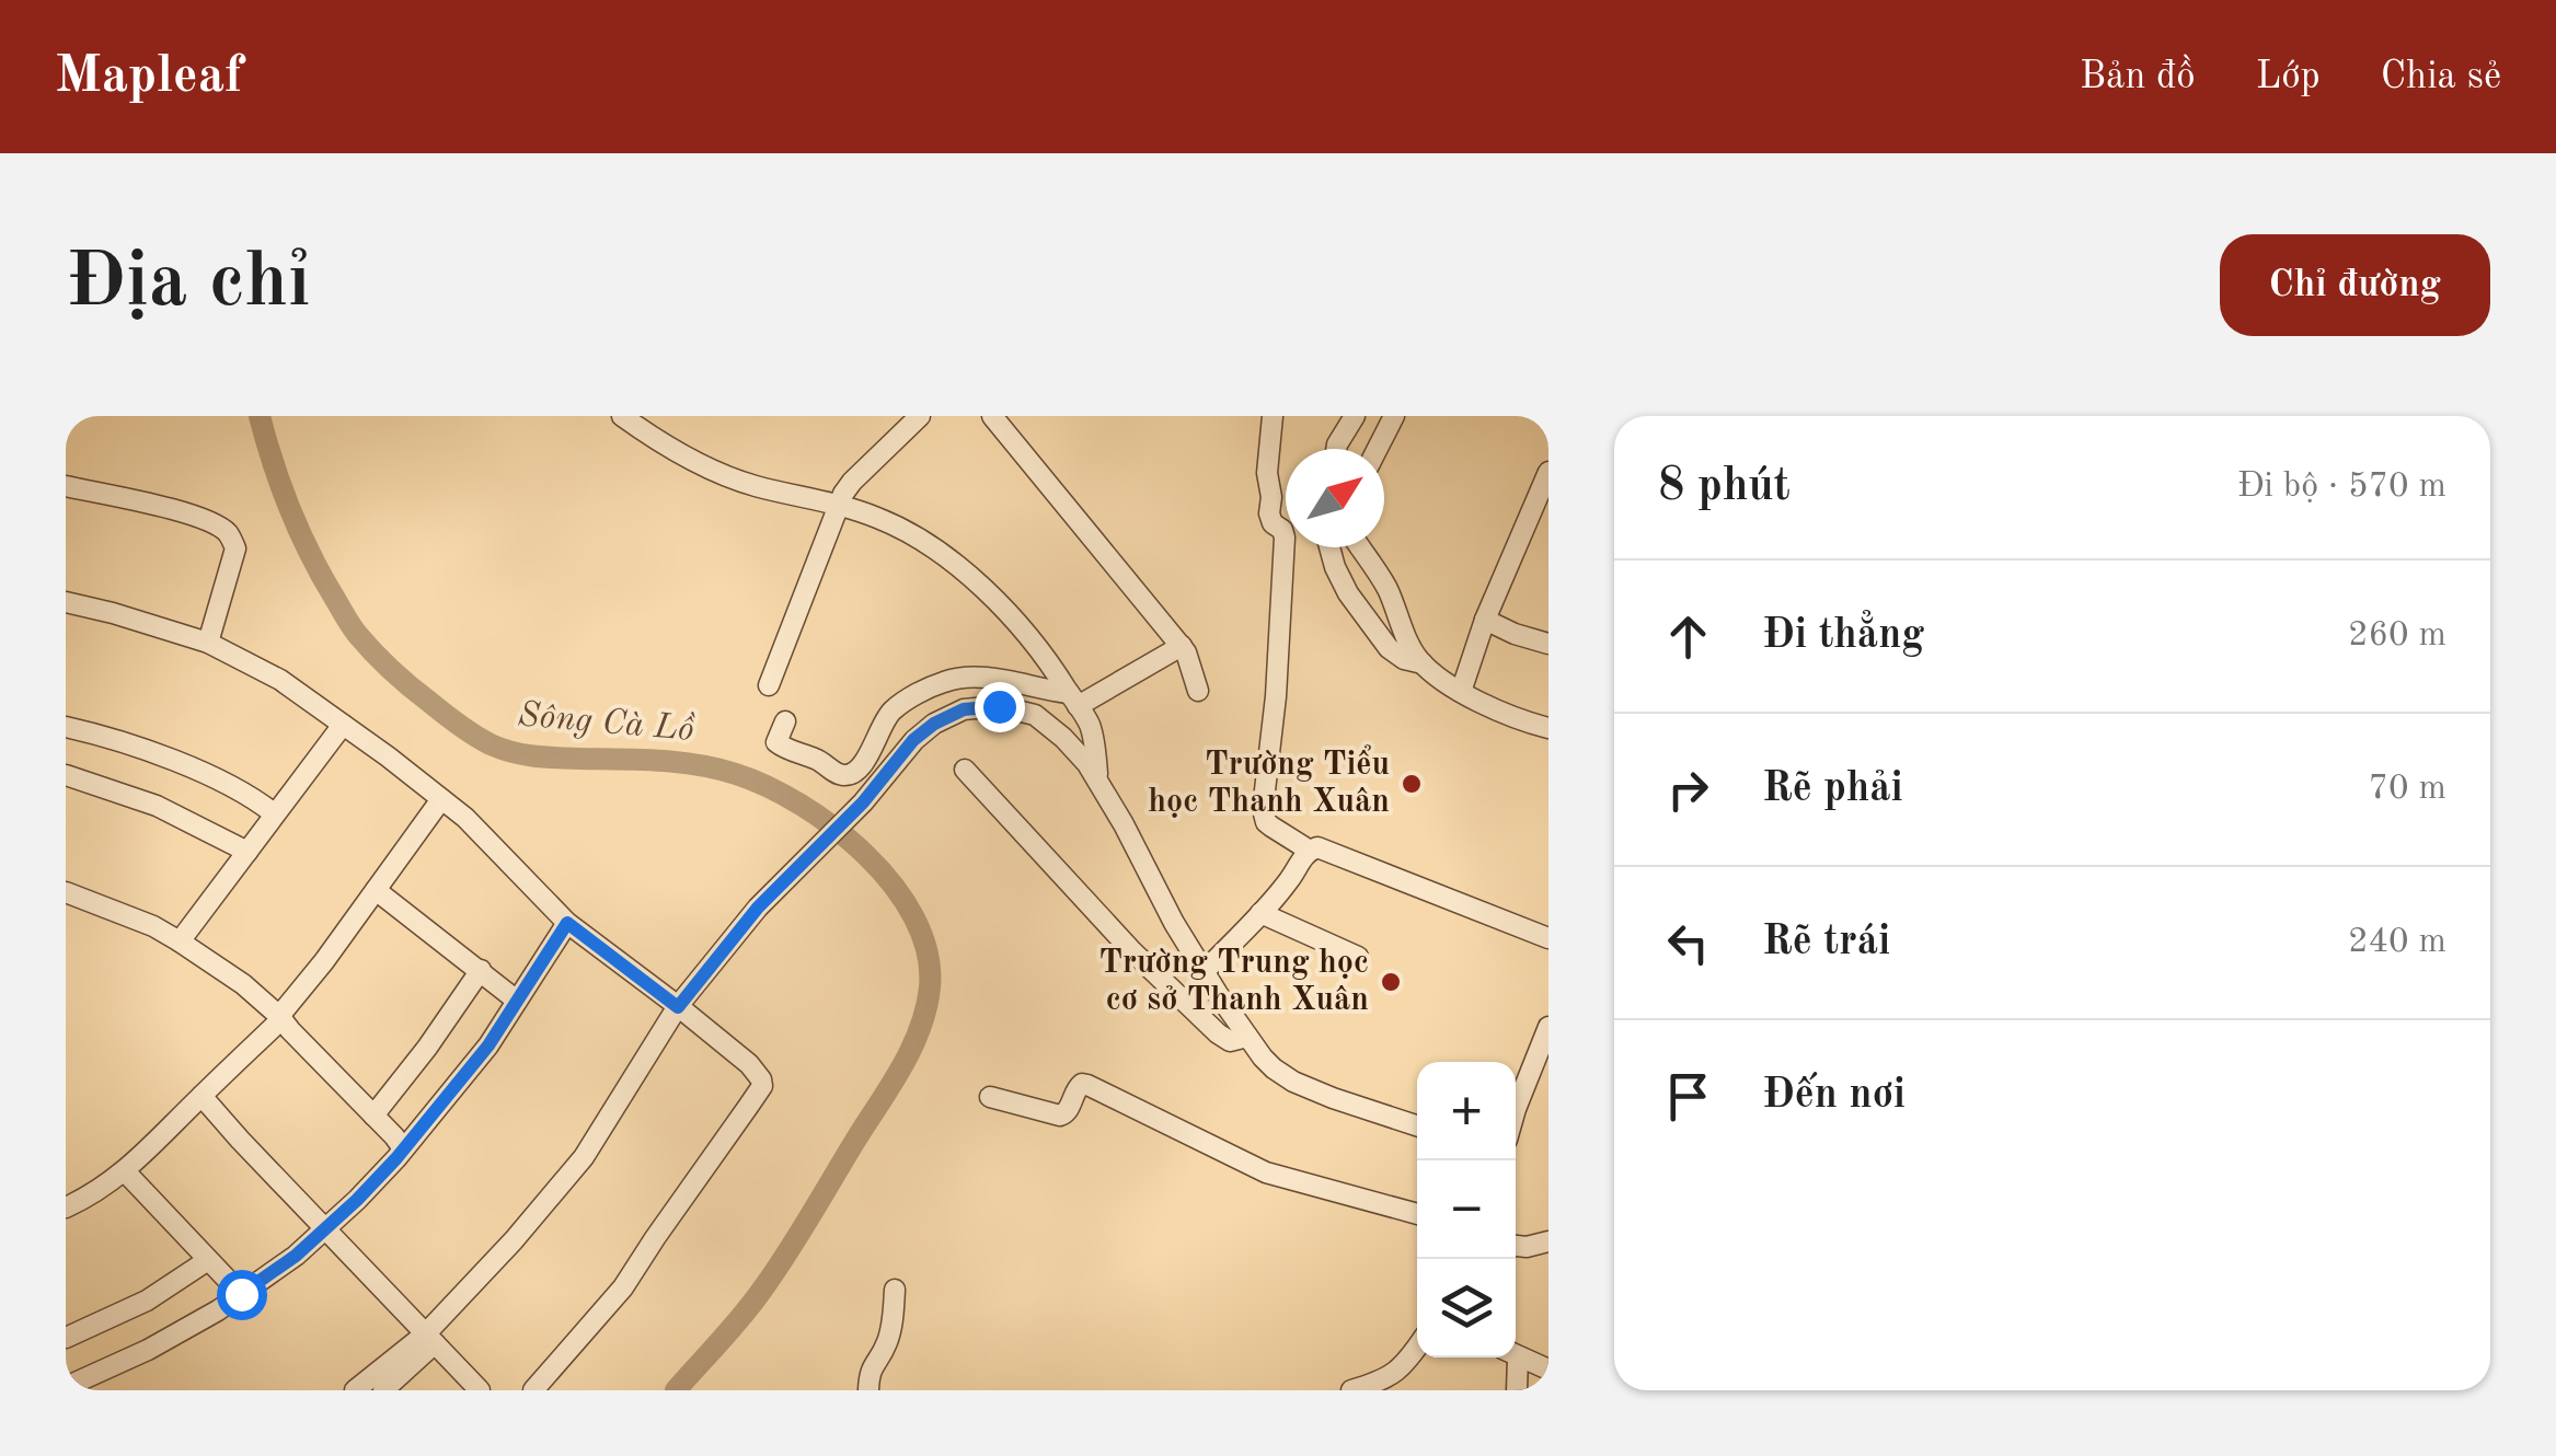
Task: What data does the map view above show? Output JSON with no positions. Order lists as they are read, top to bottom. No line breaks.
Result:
{"water":["Sông Cà Lồ"],"places":["Trường Tiểu học Thanh Xuân","Trường Trung học cơ sở Thanh Xuân"],"north":"top right","page":{"header":"Mapleaf","nav":["Bản đồ","Lớp","Chia sẻ"],"buttons":"Chỉ đường","title":"Địa chỉ","heading":["8 phút","Đi bộ · 570 m"],"list":[["Đi thẳng","260 m"],["Rẽ phải","70 m"],["Rẽ trái","240 m"],"Đến nơi"],"map_buttons":["+","−"]}}
